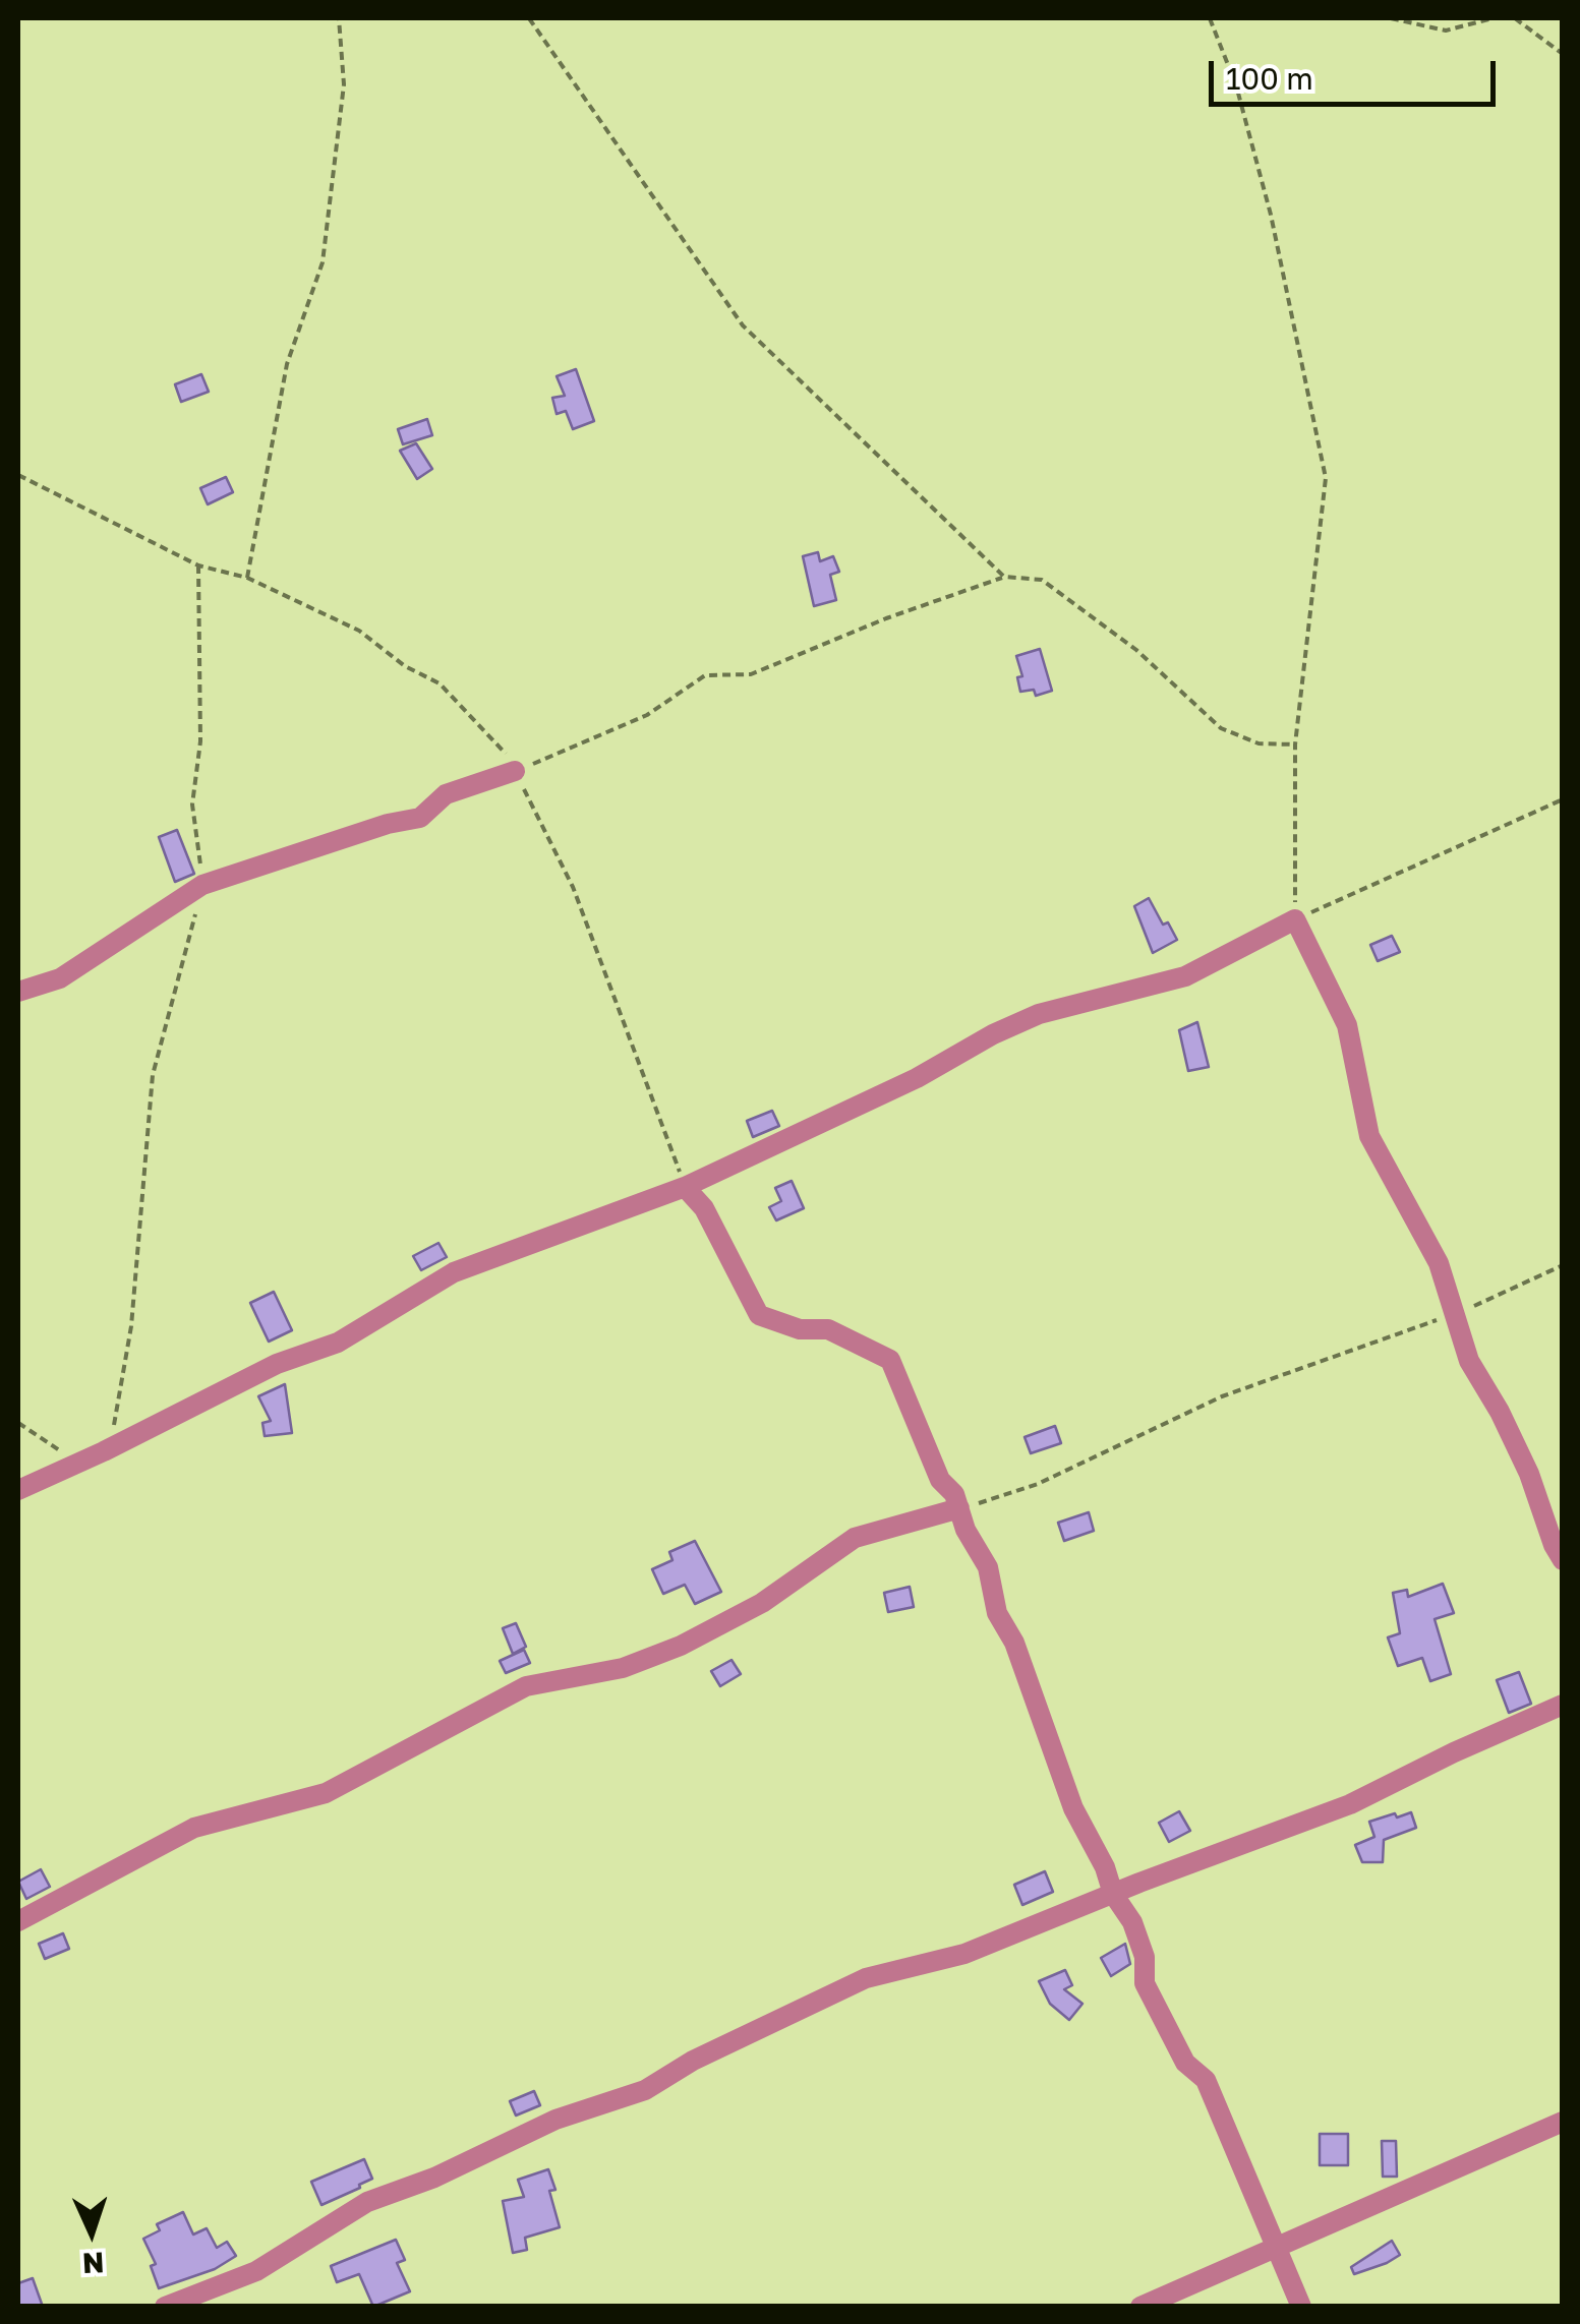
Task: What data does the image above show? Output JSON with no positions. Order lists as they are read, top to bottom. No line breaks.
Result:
{"scale_bar":"100 m","north":"bottom"}
